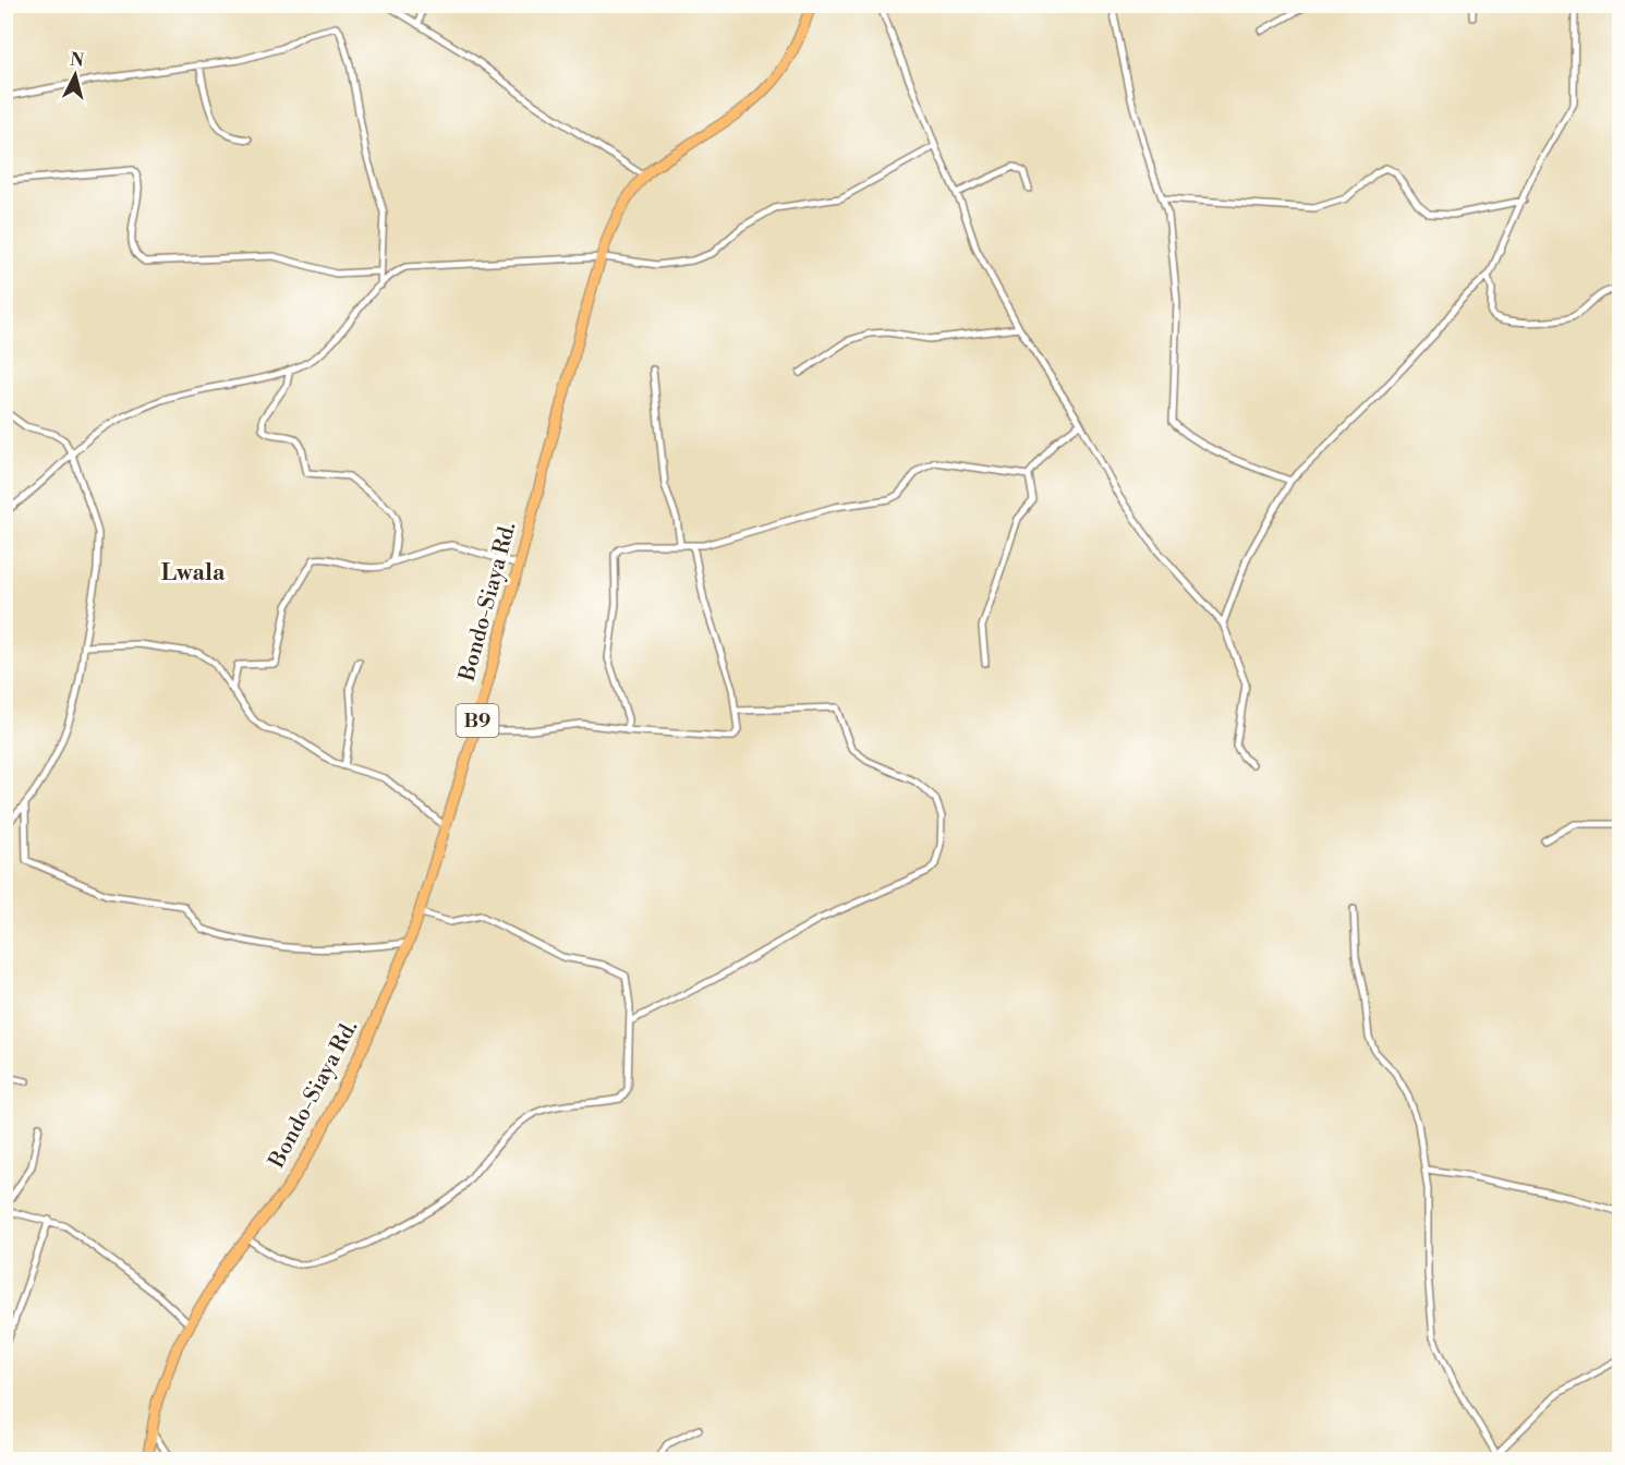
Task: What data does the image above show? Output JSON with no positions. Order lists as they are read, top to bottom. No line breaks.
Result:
{"streets":{"highway":["Bondo-Siaya Rd.","B9"]},"districts":["Lwala"],"north":"top"}
